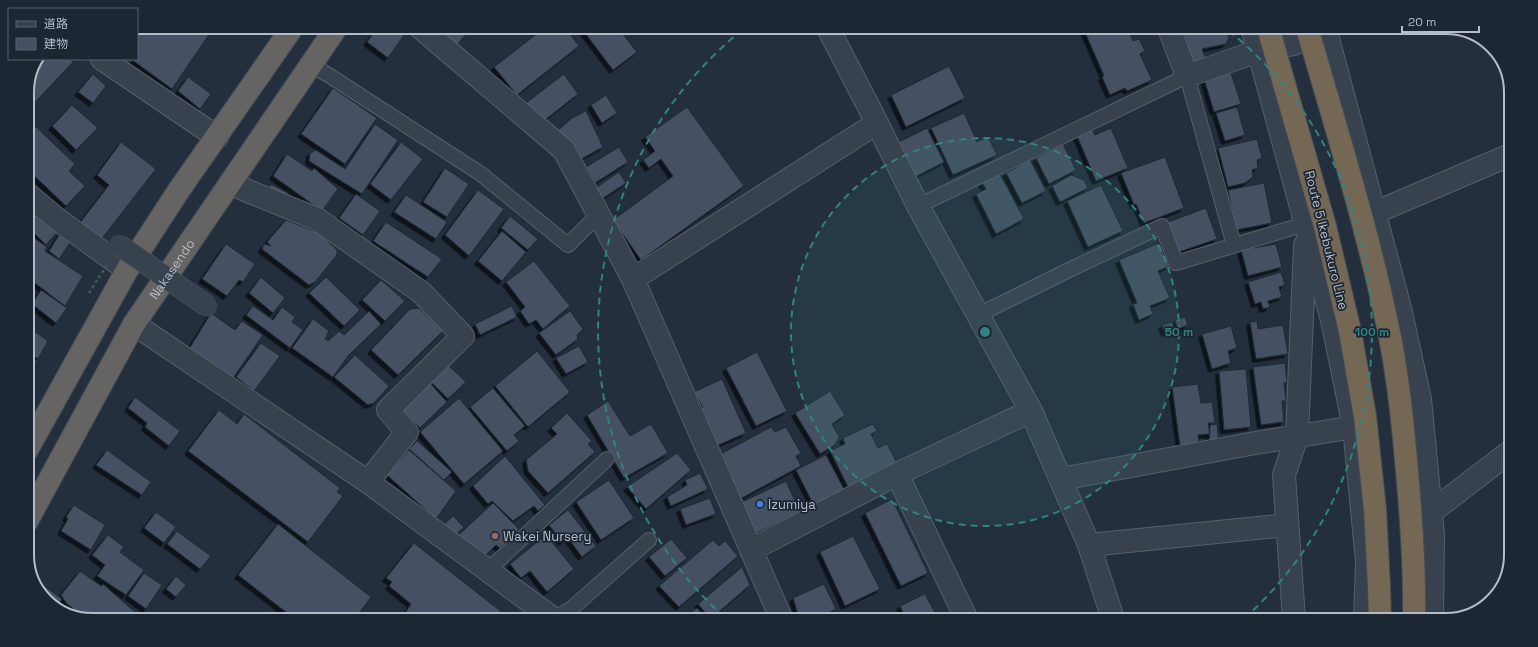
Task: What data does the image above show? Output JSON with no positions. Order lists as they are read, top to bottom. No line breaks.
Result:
{"streets":{"highway":["Route 5 Ikebukuro Line","Nakasendo"]},"places":["Izumiya","Wakei Nursery"],"legend":["道路","建物"],"scale_bar":"20 m","rings":["50 m","100 m"]}
